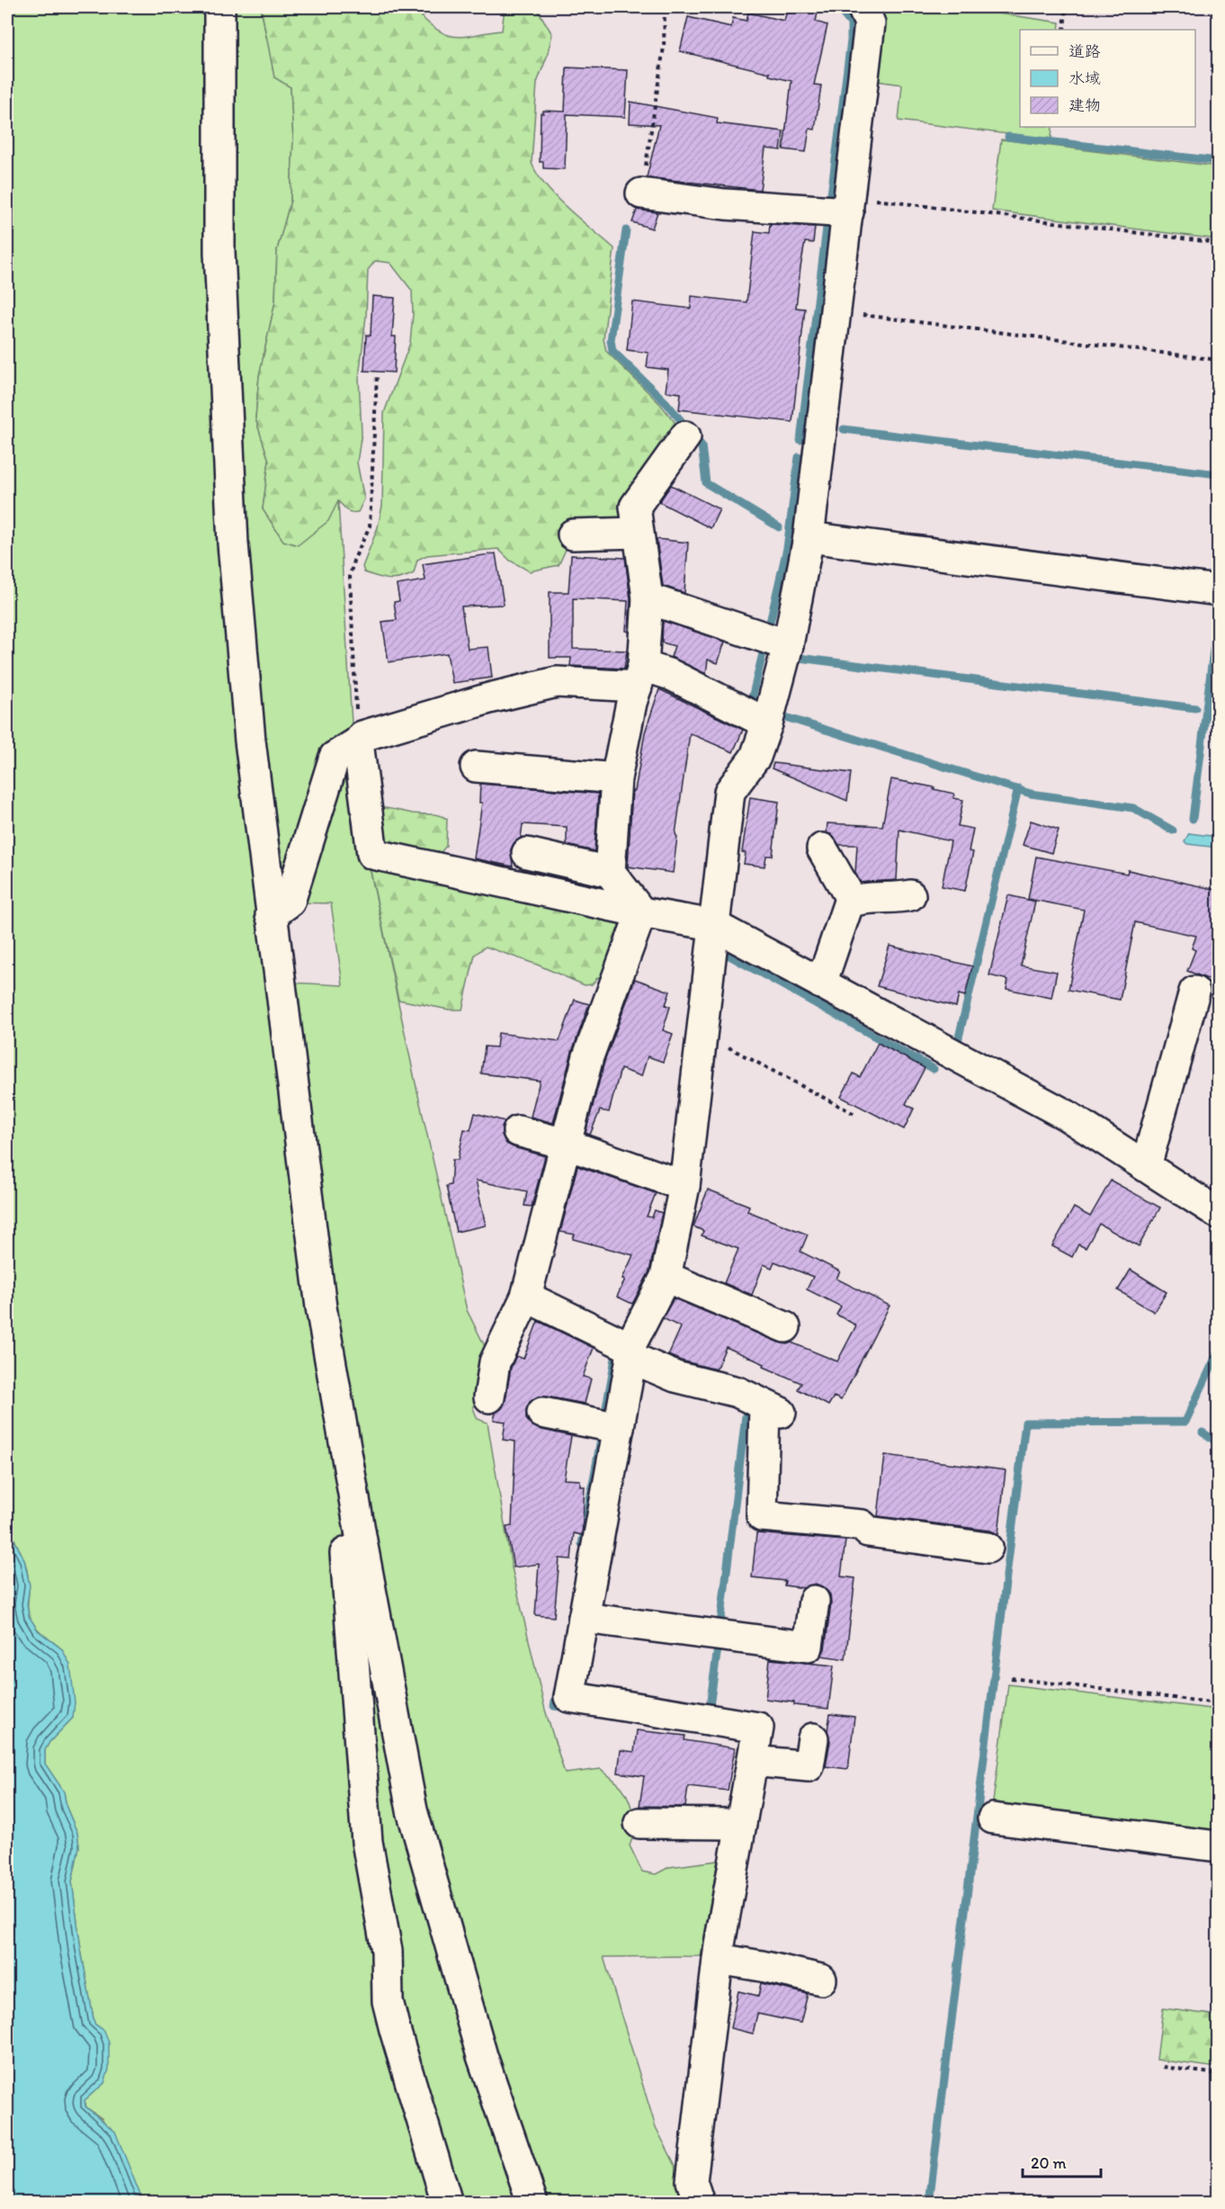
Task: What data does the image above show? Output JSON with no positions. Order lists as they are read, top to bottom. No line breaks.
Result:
{"legend":["道路","水域","建物"],"scale_bar":"20 m"}
